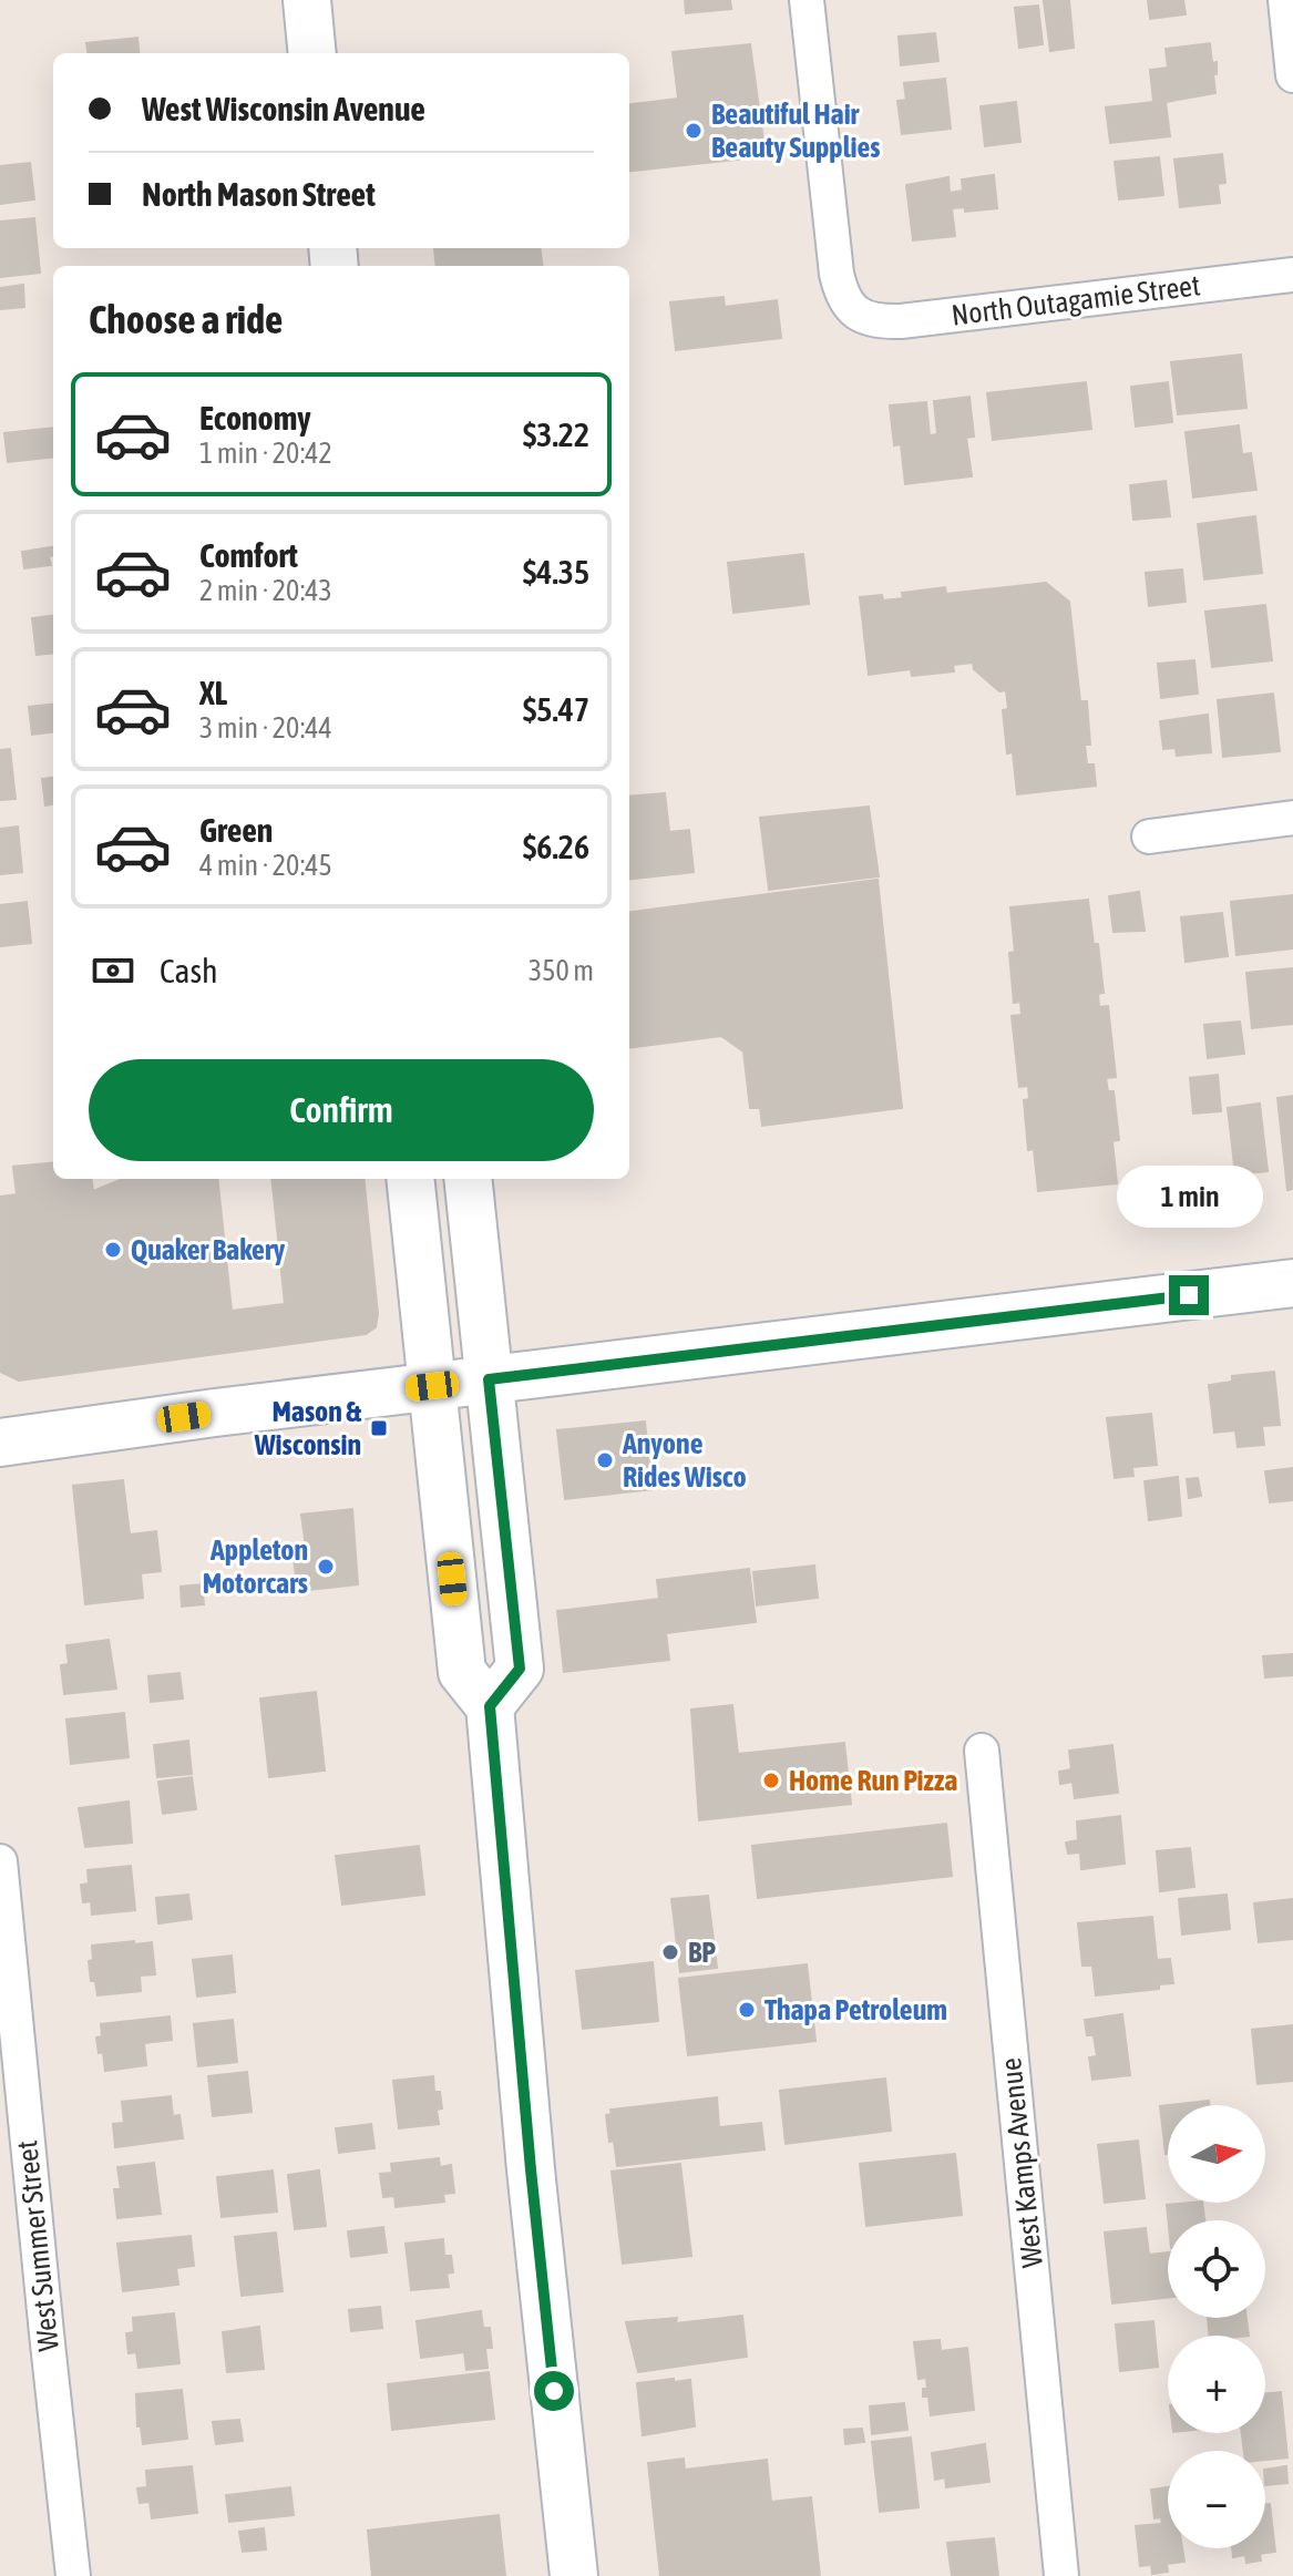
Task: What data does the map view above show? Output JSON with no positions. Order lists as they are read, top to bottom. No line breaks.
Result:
{"streets":{"street":["North Outagamie Street","West Kamps Avenue","West Summer Street"]},"places":{"other":["Beautiful Hair Beauty Supplies","Quaker Bakery","Anyone Rides Wisco","Appleton Motorcars","Home Run Pizza","BP","Thapa Petroleum"],"transit":["Mason & Wisconsin"]},"north":"right","page":{"banner":["West Wisconsin Avenue","North Mason Street"],"heading":"Choose a ride","list":[{"name":"Economy","note":"1 min · 20:42","value":"$3.22"},{"name":"Comfort","note":"2 min · 20:43","value":"$4.35"},{"name":"XL","note":"3 min · 20:44","value":"$5.47"},{"name":"Green","note":"4 min · 20:45","value":"$6.26"}],"pay":["Cash","350 m"],"buttons":"Confirm","bubble":"1 min","map_buttons":["+","−"]}}
